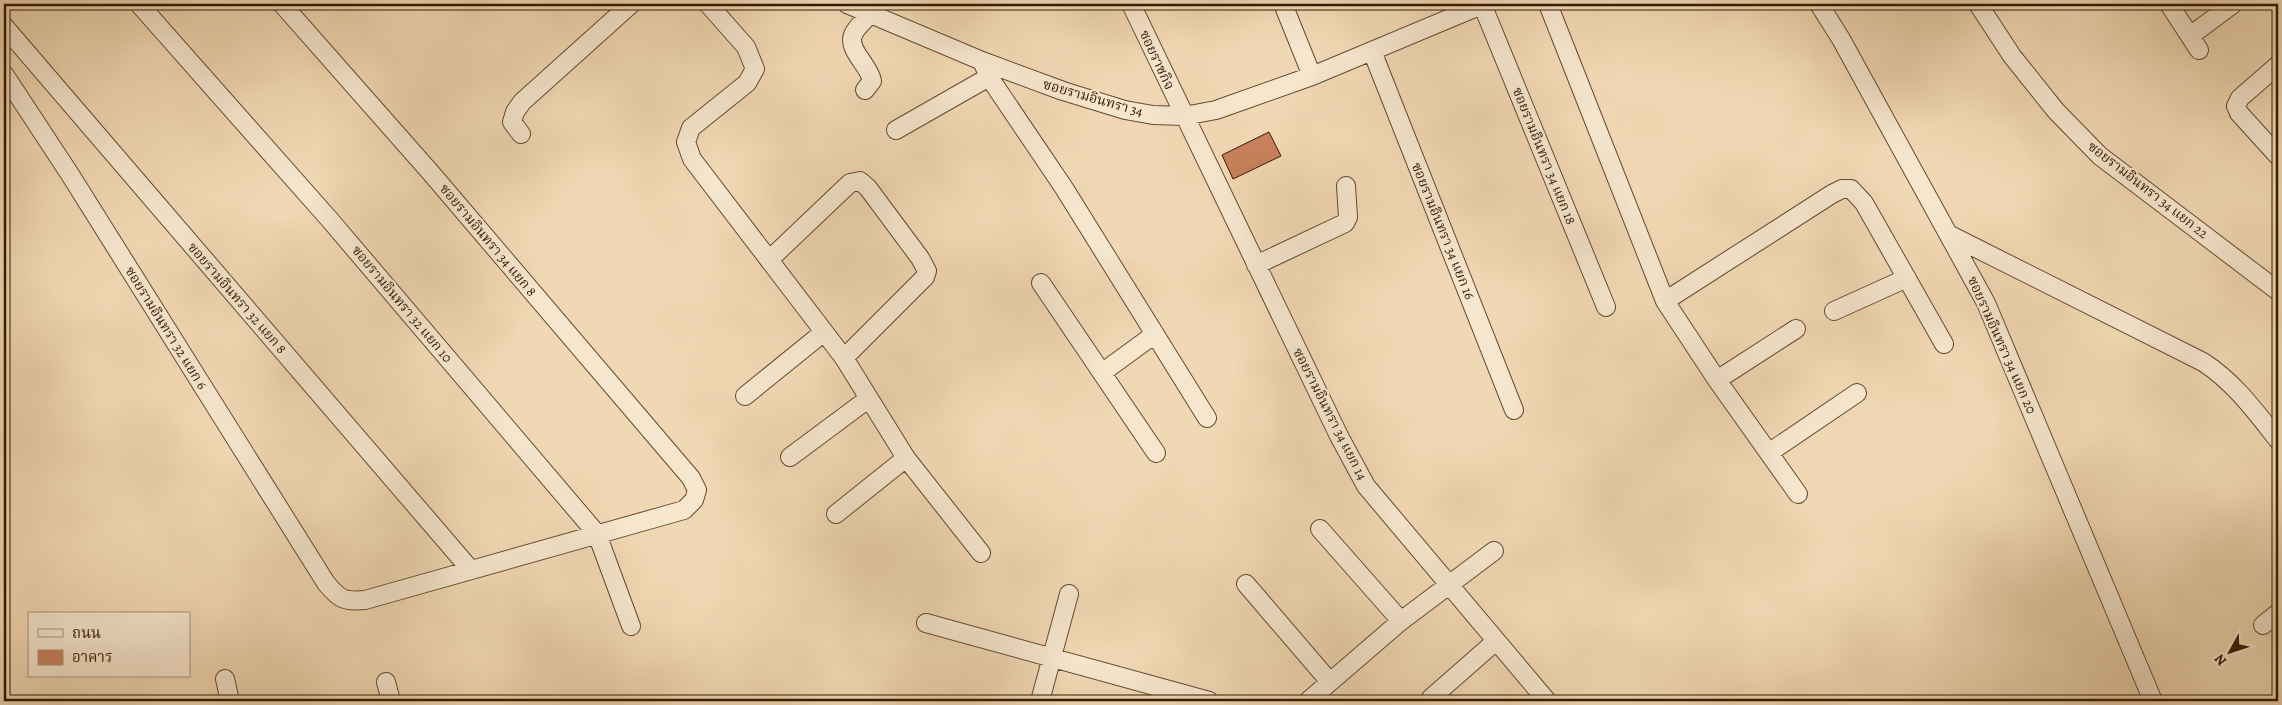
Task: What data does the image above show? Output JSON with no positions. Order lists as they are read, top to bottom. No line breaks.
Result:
{"streets":{"street":["ซอยราชกิจ","ซอยรามอินทรา 34","ซอยรามอินทรา 34 แยก 18","ซอยรามอินทรา 34 แยก 22","ซอยรามอินทรา 34 แยก 16","ซอยรามอินทรา 34 แยก 8","ซอยรามอินทรา 32 แยก 8","ซอยรามอินทรา 32 แยก 10","ซอยรามอินทรา 32 แยก 6","ซอยรามอินทรา 34 แยก 20","ซอยรามอินทรา 34 แยก 14"]},"crossings":[["ซอยราชกิจ","ซอยรามอินทรา 34"],["ซอยราชกิจ","ซอยรามอินทรา 34 แยก 14"],["ซอยรามอินทรา 34","ซอยรามอินทรา 34 แยก 18"],["ซอยรามอินทรา 34","ซอยรามอินทรา 34 แยก 16"],["ซอยรามอินทรา 34","ซอยรามอินทรา 34 แยก 14"],["ซอยรามอินทรา 34 แยก 8","ซอยรามอินทรา 32 แยก 10"],["ซอยรามอินทรา 32 แยก 8","ซอยรามอินทรา 32 แยก 6"]],"legend":["ถนน","อาคาร"],"north":"bottom left"}
